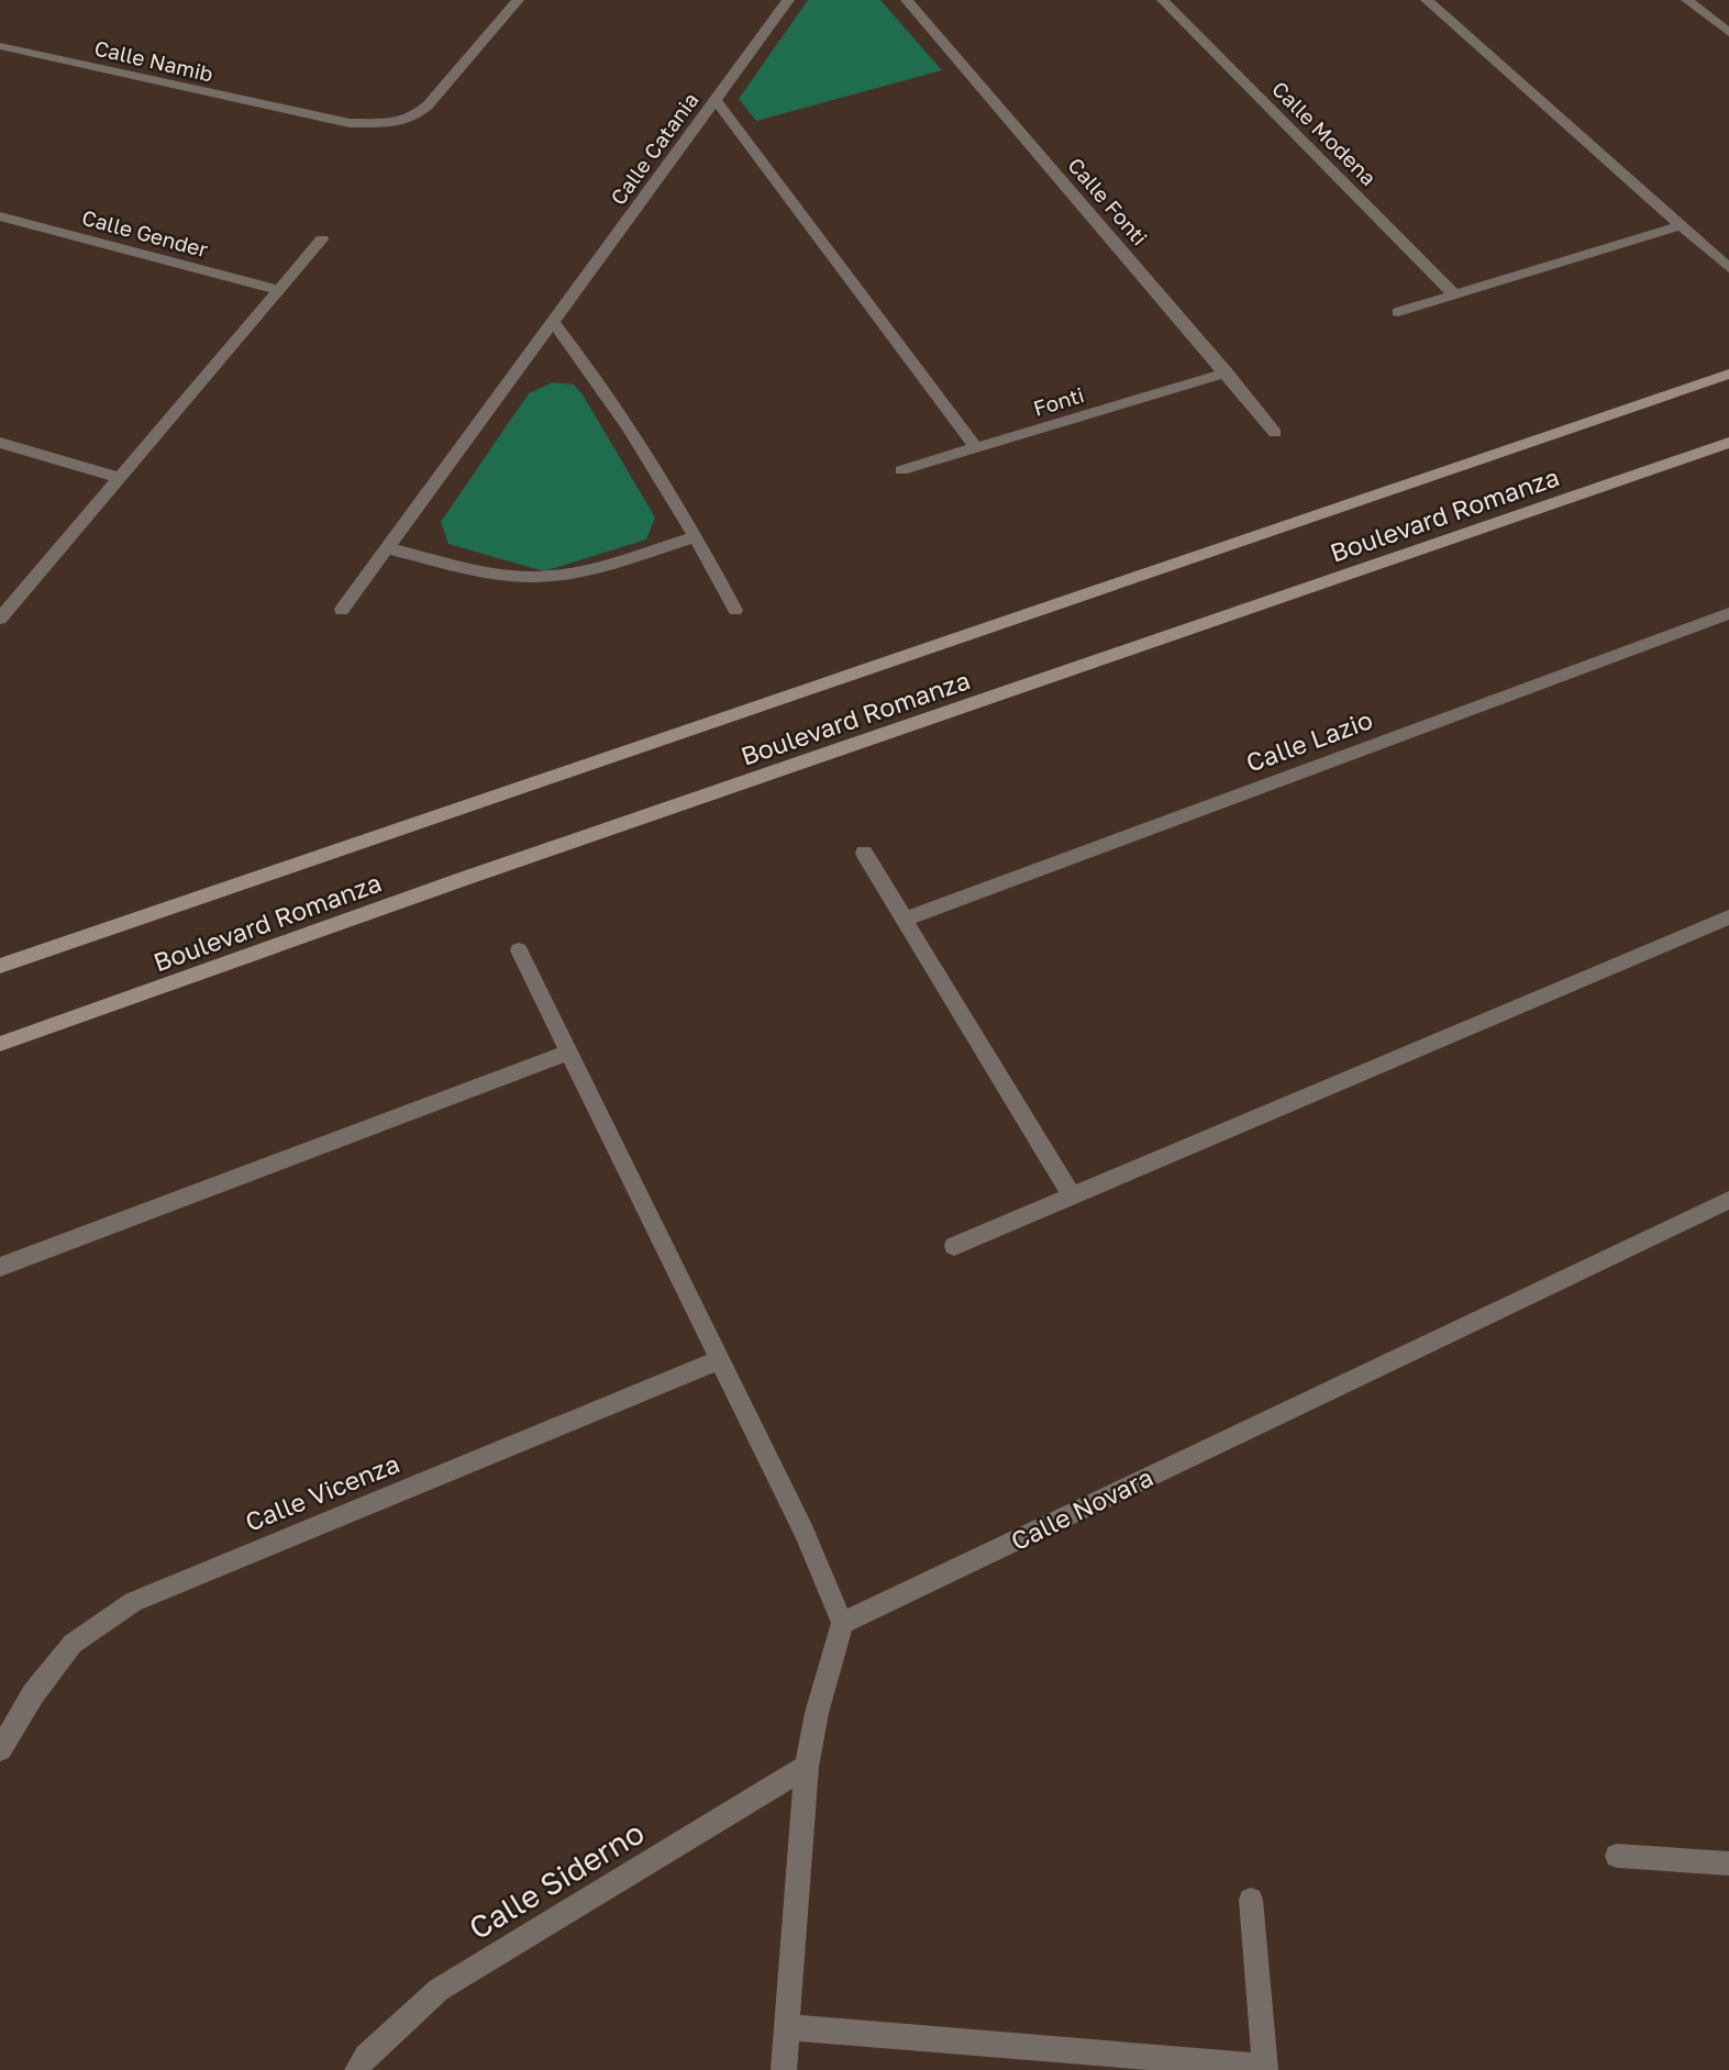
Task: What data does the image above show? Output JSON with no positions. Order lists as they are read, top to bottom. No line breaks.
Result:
{"streets":{"main road":["Boulevard Romanza"],"street":["Calle Namib","Calle Modena","Calle Catania","Calle Fonti","Calle Gender","Fonti","Calle Lazio","Calle Vicenza","Calle Novara","Calle Siderno"]},"crossings":[["Calle Fonti","Fonti"]]}
